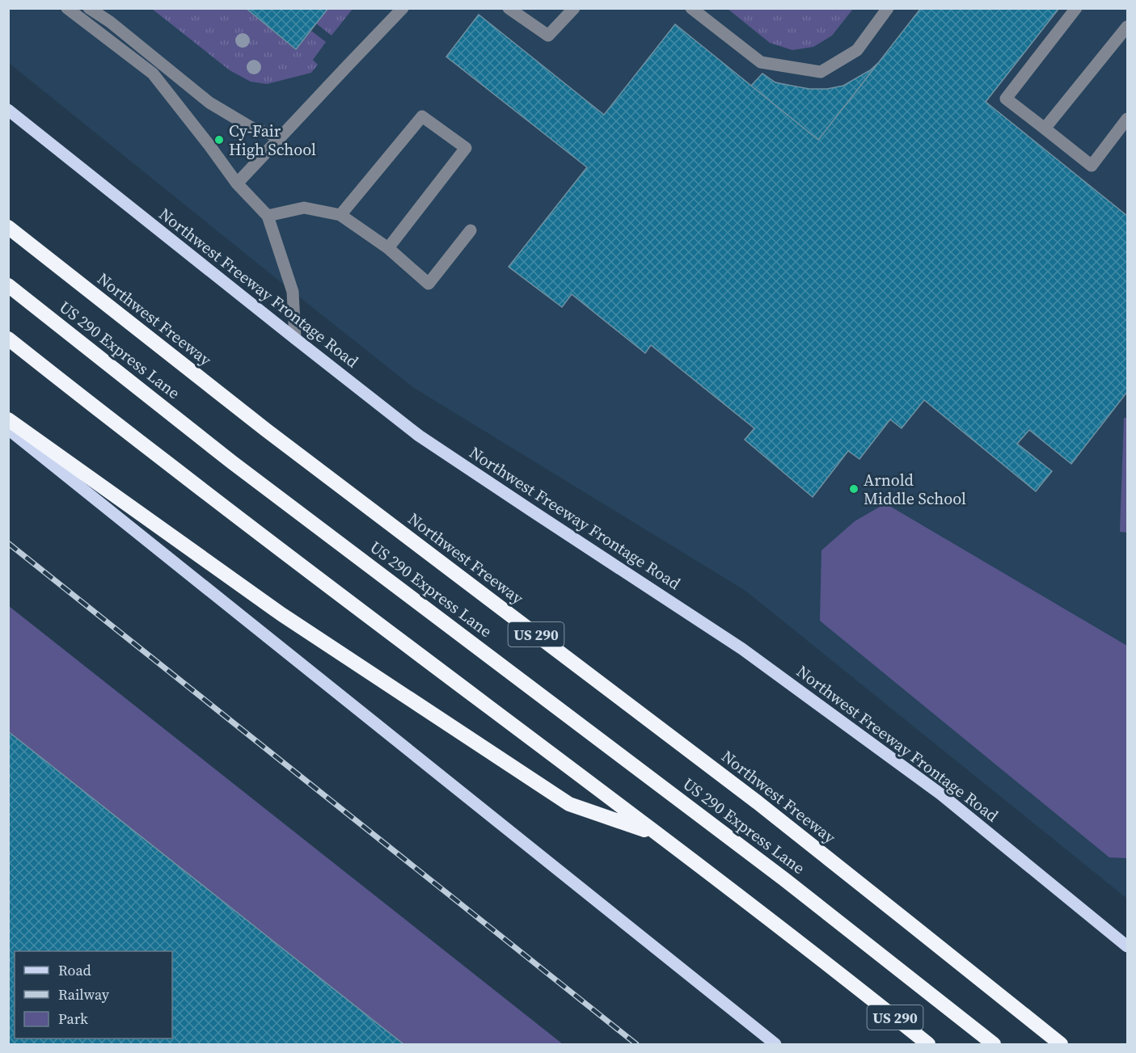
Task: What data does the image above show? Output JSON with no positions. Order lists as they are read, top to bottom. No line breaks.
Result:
{"streets":{"highway":["Northwest Freeway","US 290 Express Lane","US 290"],"main road":["Northwest Freeway Frontage Road"]},"places":["Cy-Fair High School","Arnold Middle School"],"legend":["Road","Railway","Park"]}
